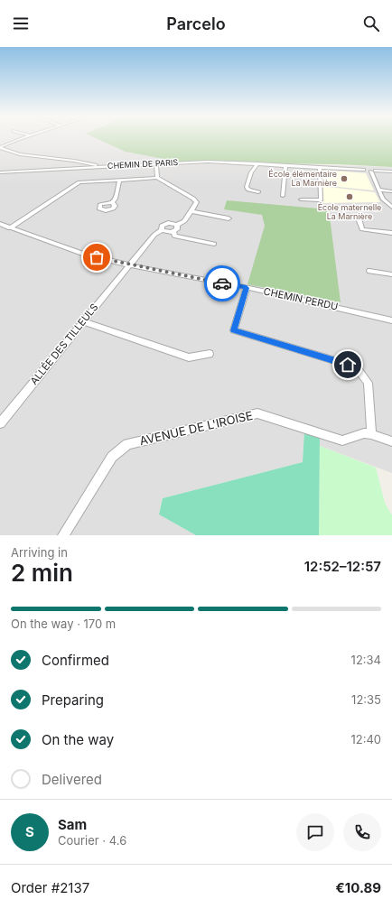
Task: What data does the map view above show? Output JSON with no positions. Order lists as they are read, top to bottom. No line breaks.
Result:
{"streets":{"street":["CHEMIN DE PARIS","CHEMIN PERDU","ALLÉE DES TILLEULS","AVENUE DE L'IROISE"]},"crossings":[["CHEMIN PERDU","ALLÉE DES TILLEULS"]],"places":["École élémentaire La Marnière","École maternelle La Marnière"],"page":{"header":"Parcelo","heading":["2 min","Arriving in","12:52–12:57"],"panel":["Sam","Courier · 4.6","Order #2137","€10.89"],"bar":"On the way · 170 m","list":[["Confirmed","12:34"],["Preparing","12:35"],["On the way","12:40"],"Delivered"],"round":"S"}}
